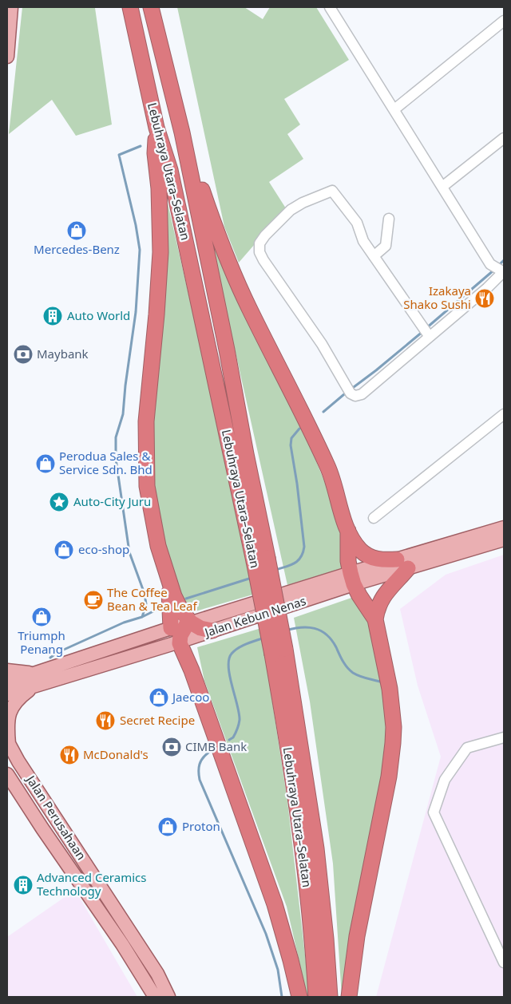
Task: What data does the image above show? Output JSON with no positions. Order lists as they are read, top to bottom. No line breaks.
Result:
{"streets":{"highway":["Lebuhraya Utara–Selatan"],"main road":["Jalan Kebun Nenas","Jalan Perusahaan"]},"places":{"shop":["Mercedes-Benz","Perodua Sales & Service Sdn. Bhd","eco-shop","Triumph Penang","Jaecoo","Proton"],"restaurant":["Izakaya Shako Sushi","Secret Recipe","McDonald's"],"building":["Auto World","Advanced Ceramics Technology"],"bank":["Maybank","CIMB Bank"],"place":["Auto-City Juru"],"cafe":["The Coffee Bean & Tea Leaf"]}}
